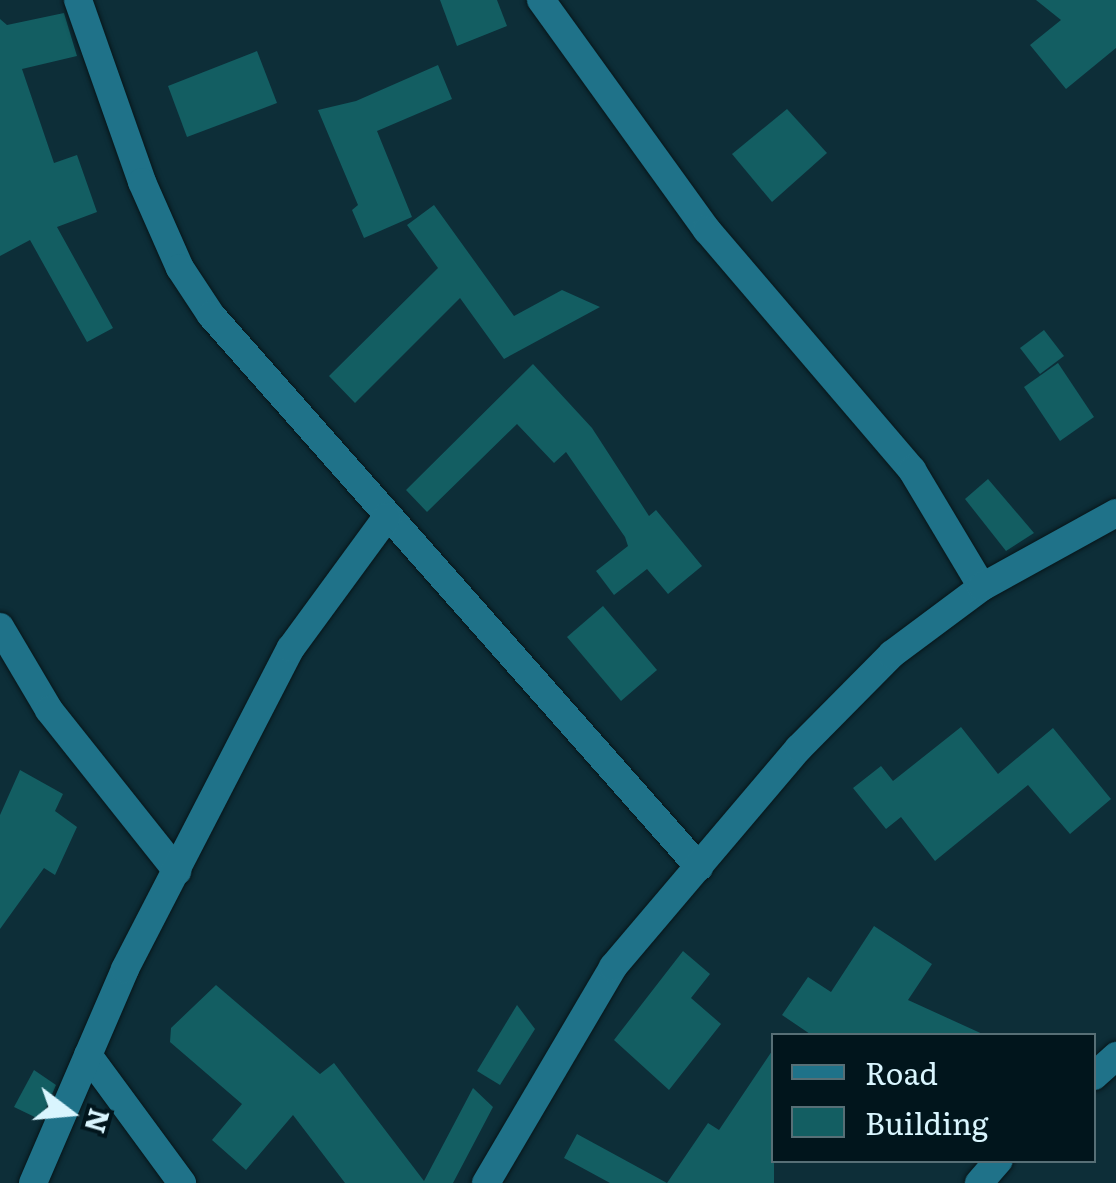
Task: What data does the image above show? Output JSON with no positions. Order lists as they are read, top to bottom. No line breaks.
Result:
{"legend":["Road","Building"],"north":"right"}
